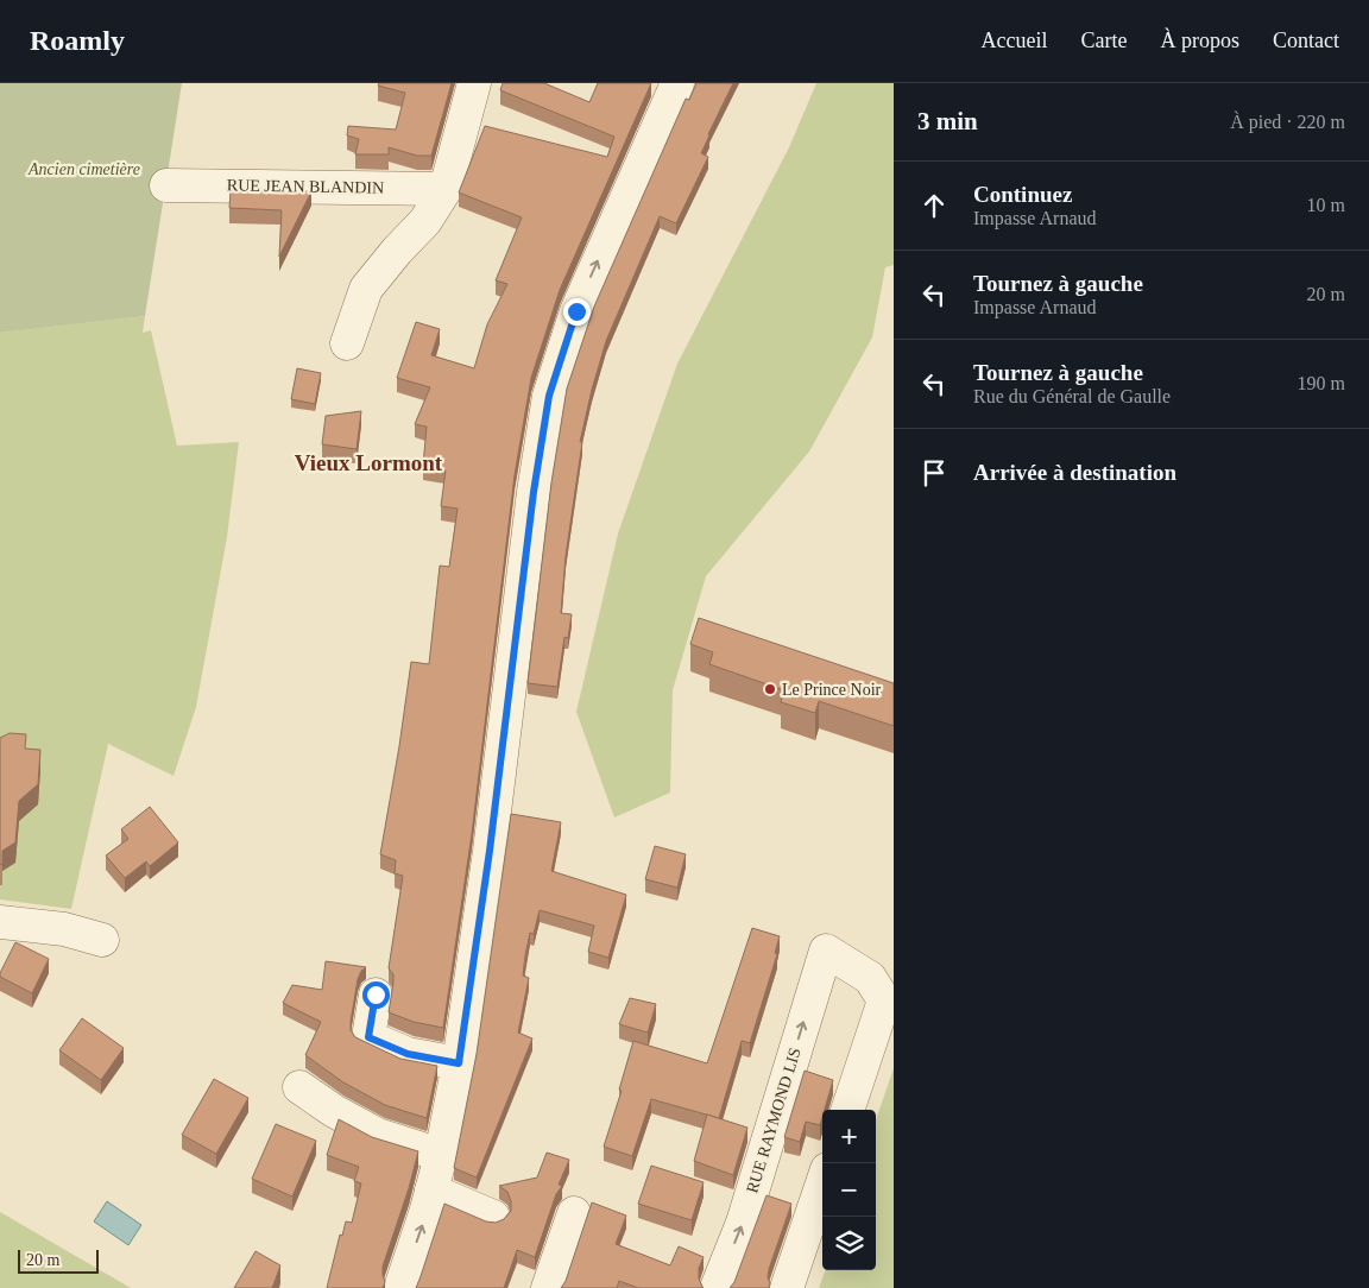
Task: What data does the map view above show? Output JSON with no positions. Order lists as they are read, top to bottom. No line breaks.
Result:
{"streets":{"street":["RUE JEAN BLANDIN","RUE RAYMOND LIS"]},"districts":["Vieux Lormont"],"parks":["Ancien cimetière"],"places":["Le Prince Noir"],"scale_bar":"20 m","page":{"header":"Roamly","nav":["Accueil","Carte","À propos","Contact"],"heading":["3 min","À pied · 220 m"],"list":[["Continuez","Impasse Arnaud","10 m"],["Tournez à gauche","Impasse Arnaud","20 m"],["Tournez à gauche","Rue du Général de Gaulle","190 m"],"Arrivée à destination"],"map_buttons":["+","−"],"scale":"20 m"}}
